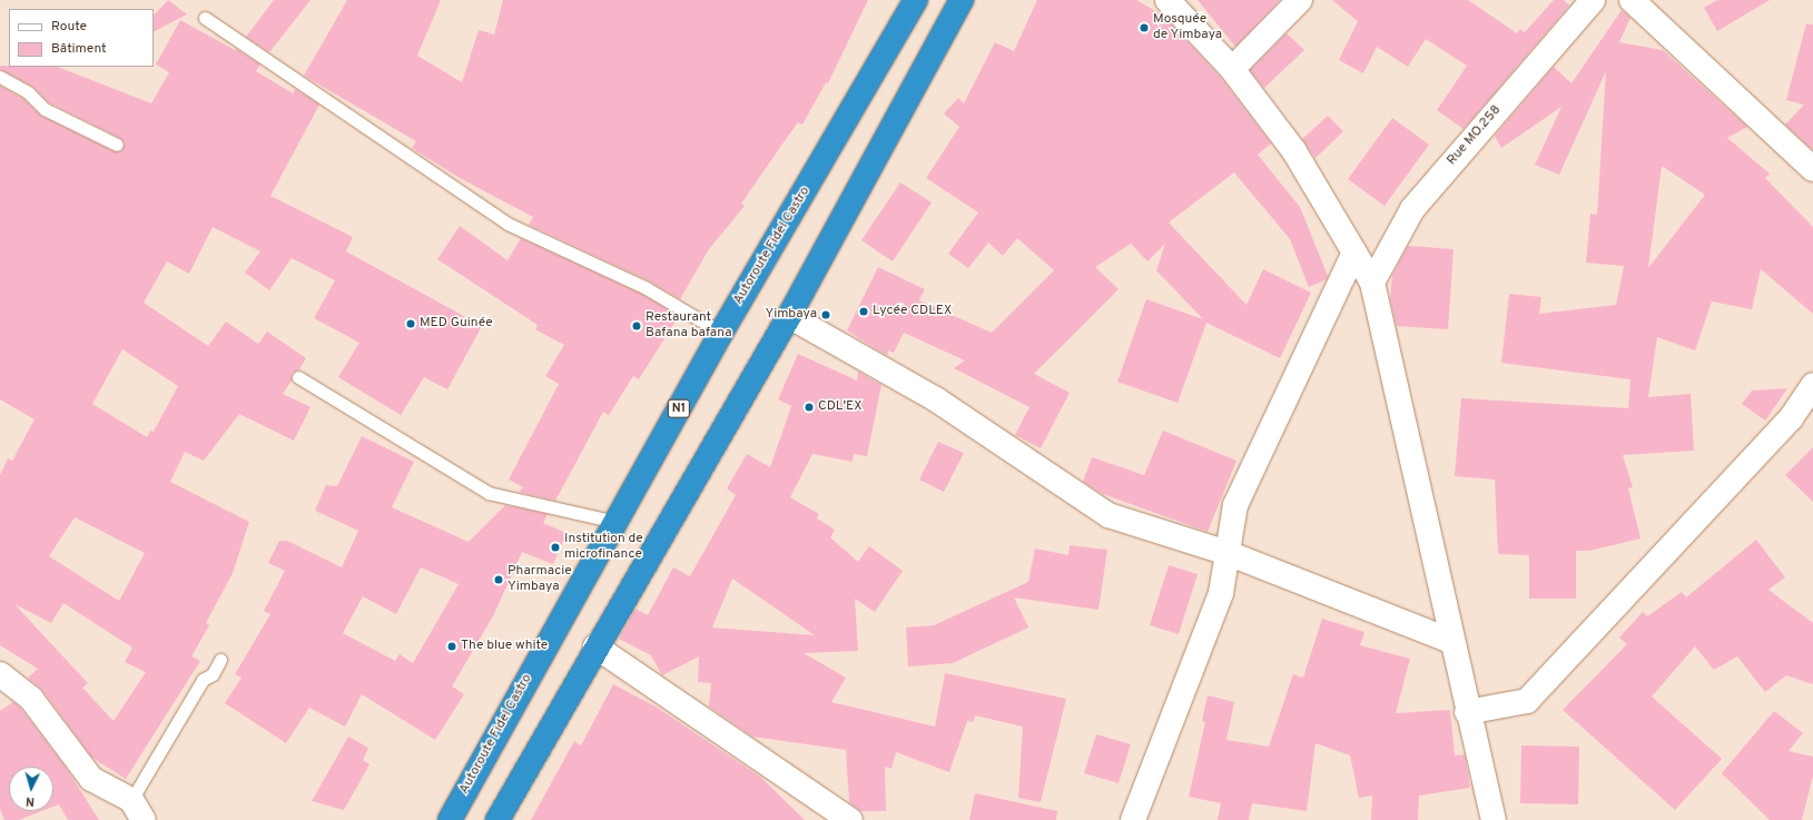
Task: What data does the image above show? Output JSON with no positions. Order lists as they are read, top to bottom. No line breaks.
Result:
{"streets":{"highway":["Autoroute Fidel Castro","N1"],"street":["Rue MO.258"]},"places":["Mosquée de Yimbaya","Lycée CDLEX","Yimbaya","MED Guinée","Restaurant Bafana bafana","CDL'EX","Institution de microfinance","Pharmacie Yimbaya","The blue white"],"legend":["Route","Bâtiment"],"north":"bottom"}
